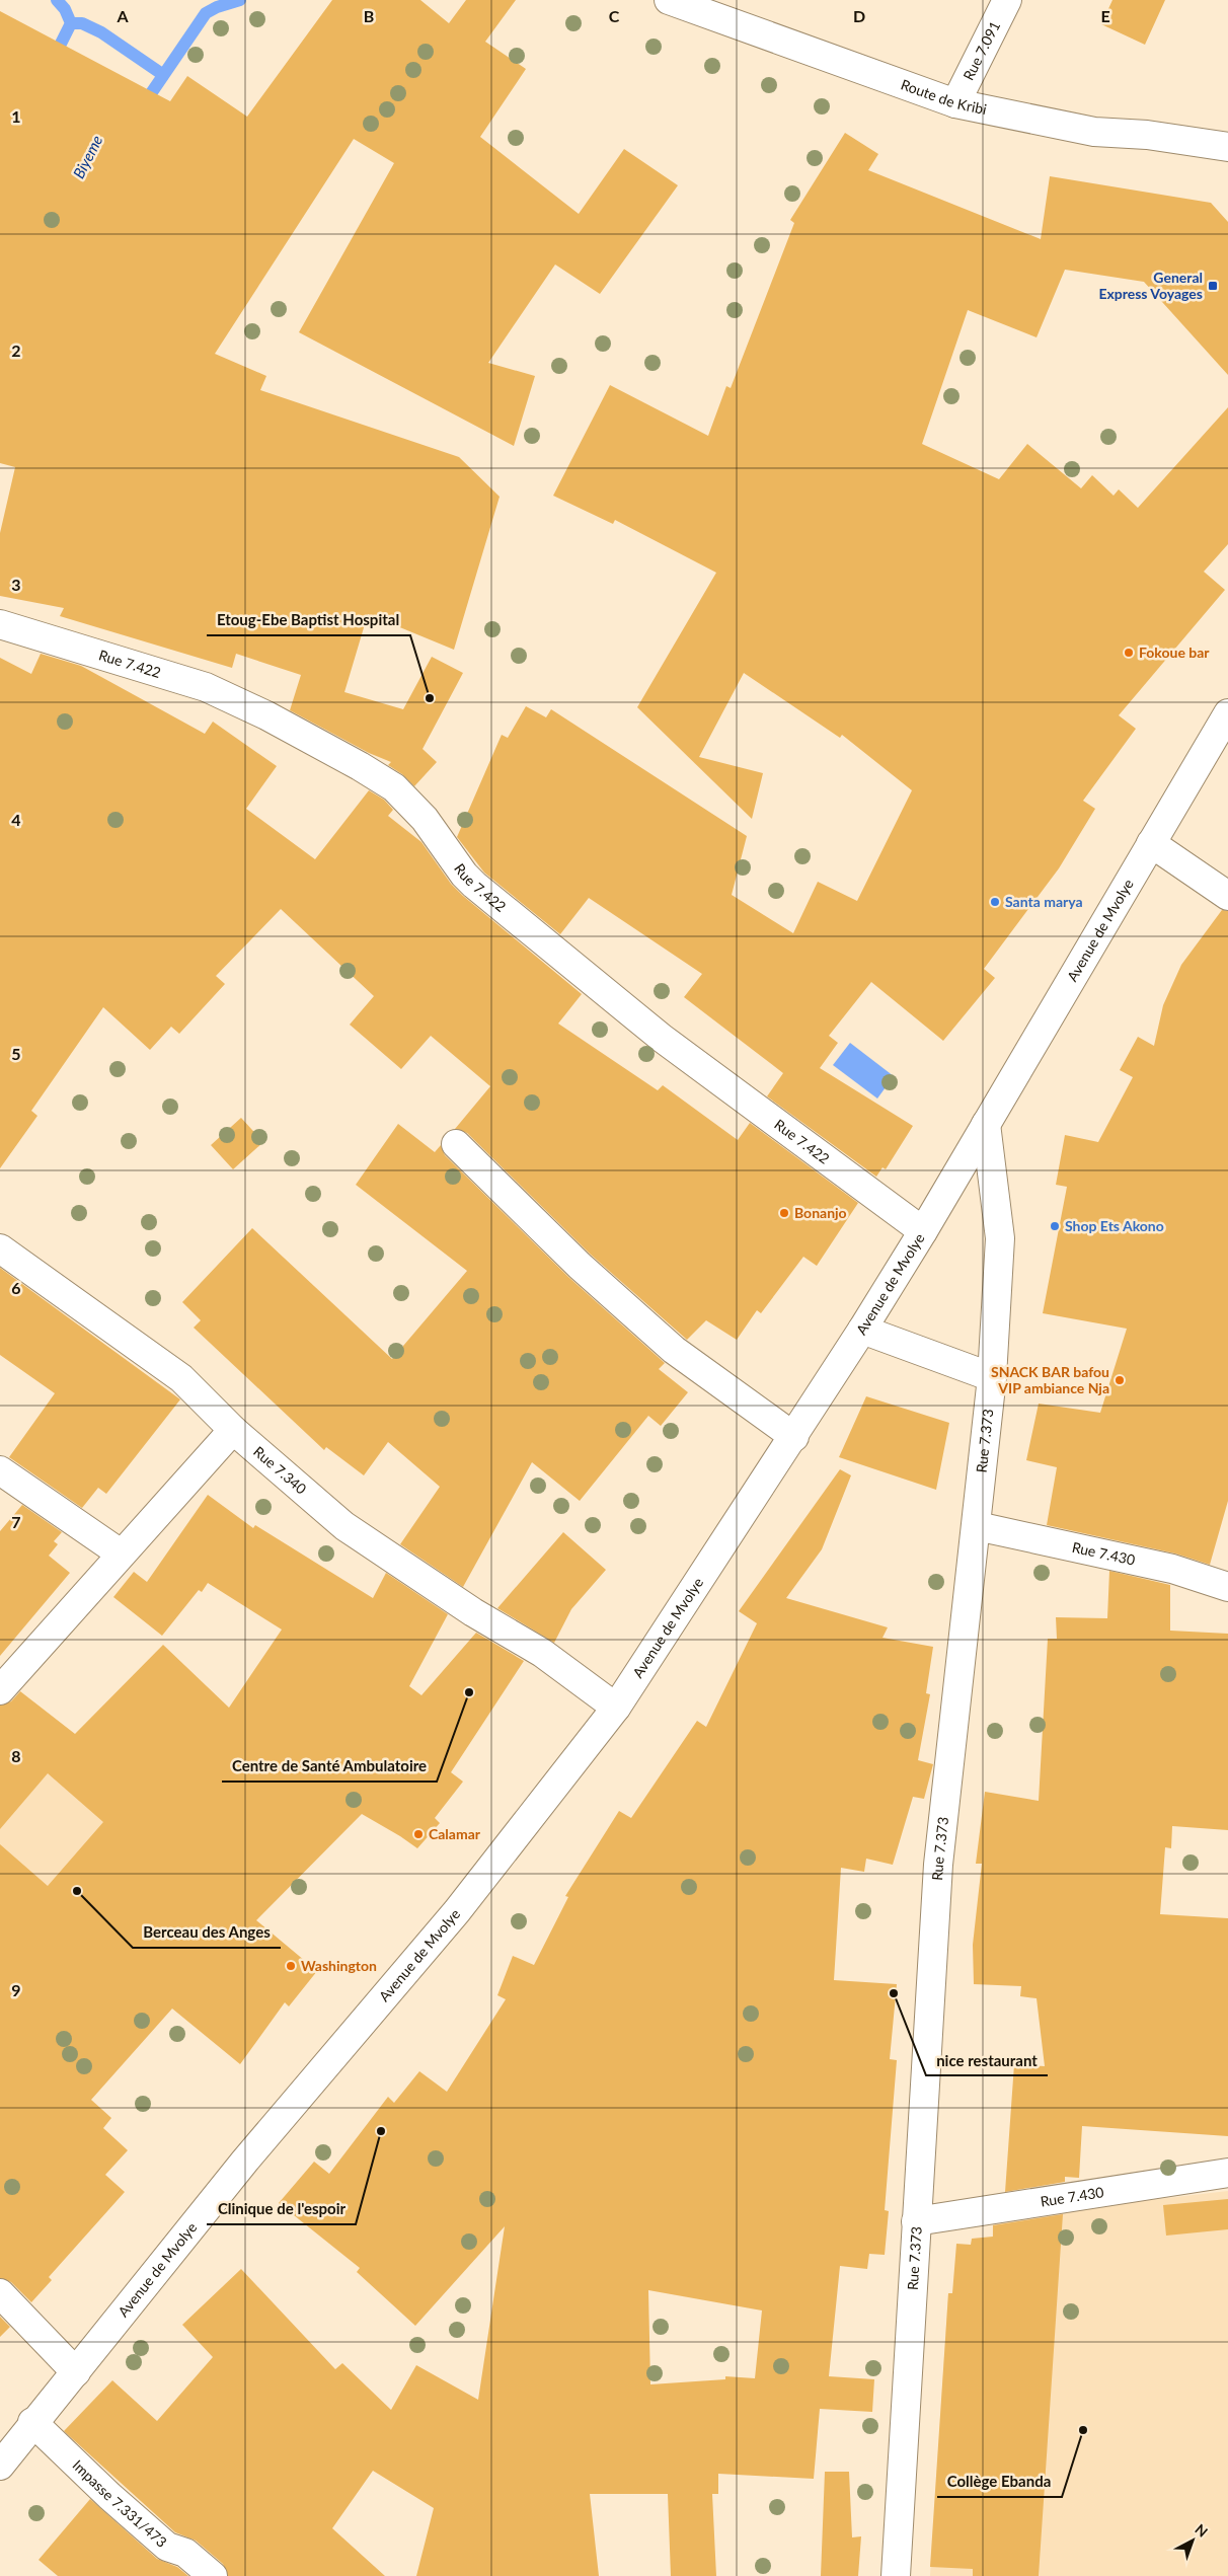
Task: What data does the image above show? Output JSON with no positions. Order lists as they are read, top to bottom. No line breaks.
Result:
{"streets":{"street":["Rue 7.091","Route de Kribi","Rue 7.422","Avenue de Mvolye","Rue 7.373","Rue 7.340","Rue 7.430","Impasse 7.331/473"]},"crossings":[["Rue 7.091","Route de Kribi"],["Rue 7.422","Avenue de Mvolye"],["Avenue de Mvolye","Rue 7.373"],["Avenue de Mvolye","Rue 7.340"],["Avenue de Mvolye","Impasse 7.331/473"],["Rue 7.373","Rue 7.430"]],"water":["Biyeme"],"places":{"transit":["General Express Voyages"],"other":["Fokoue bar","Etoug-Ebe Baptist Hospital","Santa marya","Bonanjo","Shop Ets Akono","SNACK BAR bafou VIP ambiance Nja","Centre de Santé Ambulatoire","Calamar","Berceau des Anges","Washington","nice restaurant","Clinique de l'espoir","Collège Ebanda"]},"north":"top right","grid":{"columns":["A","B","C","D","E"],"rows":["1","2","3","4","5","6","7","8","9"]}}
